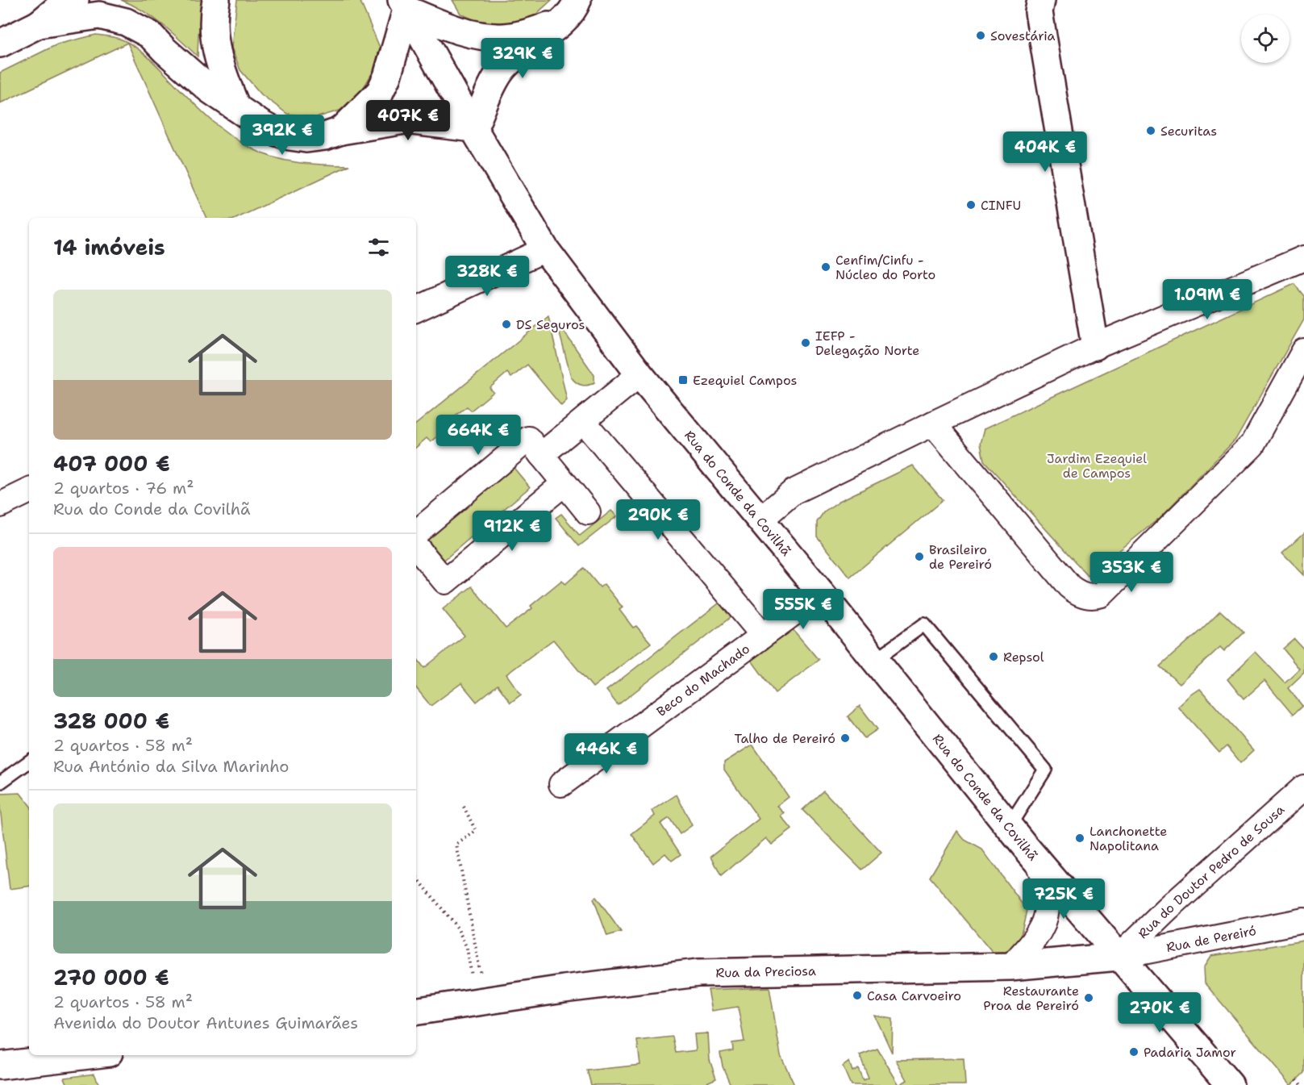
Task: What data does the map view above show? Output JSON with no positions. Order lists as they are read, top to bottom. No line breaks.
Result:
{"streets":{"main road":["Rua do Conde da Covilhã","Rua da Preciosa"],"street":["Beco do Machado","Rua do Doutor Pedro de Sousa","Rua de Pereiró"]},"crossings":[["Rua do Conde da Covilhã","Beco do Machado"],["Rua do Conde da Covilhã","Rua do Doutor Pedro de Sousa"],["Rua do Conde da Covilhã","Rua de Pereiró"],["Rua do Conde da Covilhã","Rua da Preciosa"],["Rua do Doutor Pedro de Sousa","Rua de Pereiró"],["Rua do Doutor Pedro de Sousa","Rua da Preciosa"],["Rua de Pereiró","Rua da Preciosa"]],"parks":["Jardim Ezequiel de Campos"],"places":{"other":["Sovestária","Securitas","CINFU","Cenfim/Cinfu - Núcleo do Porto","DS Seguros","IEFP - Delegação Norte","Brasileiro de Pereiró","Repsol","Talho de Pereiró","Lanchonette Napolitana","Casa Carvoeiro","Restaurante Proa de Pereiró","Padaria Jamor"],"transit":["Ezequiel Campos"]},"page":{"price":["329K €","407K €","392K €","404K €","328K €","1.09M €","664K €","290K €","912K €","353K €","555K €","446K €","725K €","270K €"],"heading":"14 imóveis","list":[{"name":"407 000 €","note":"2 quartos · 76 m² · Rua do Conde da Covilhã"},{"name":"328 000 €","note":"2 quartos · 58 m² · Rua António da Silva Marinho"},{"name":"270 000 €","note":"2 quartos · 58 m² · Avenida do Doutor Antunes Guimarães"}]}}
